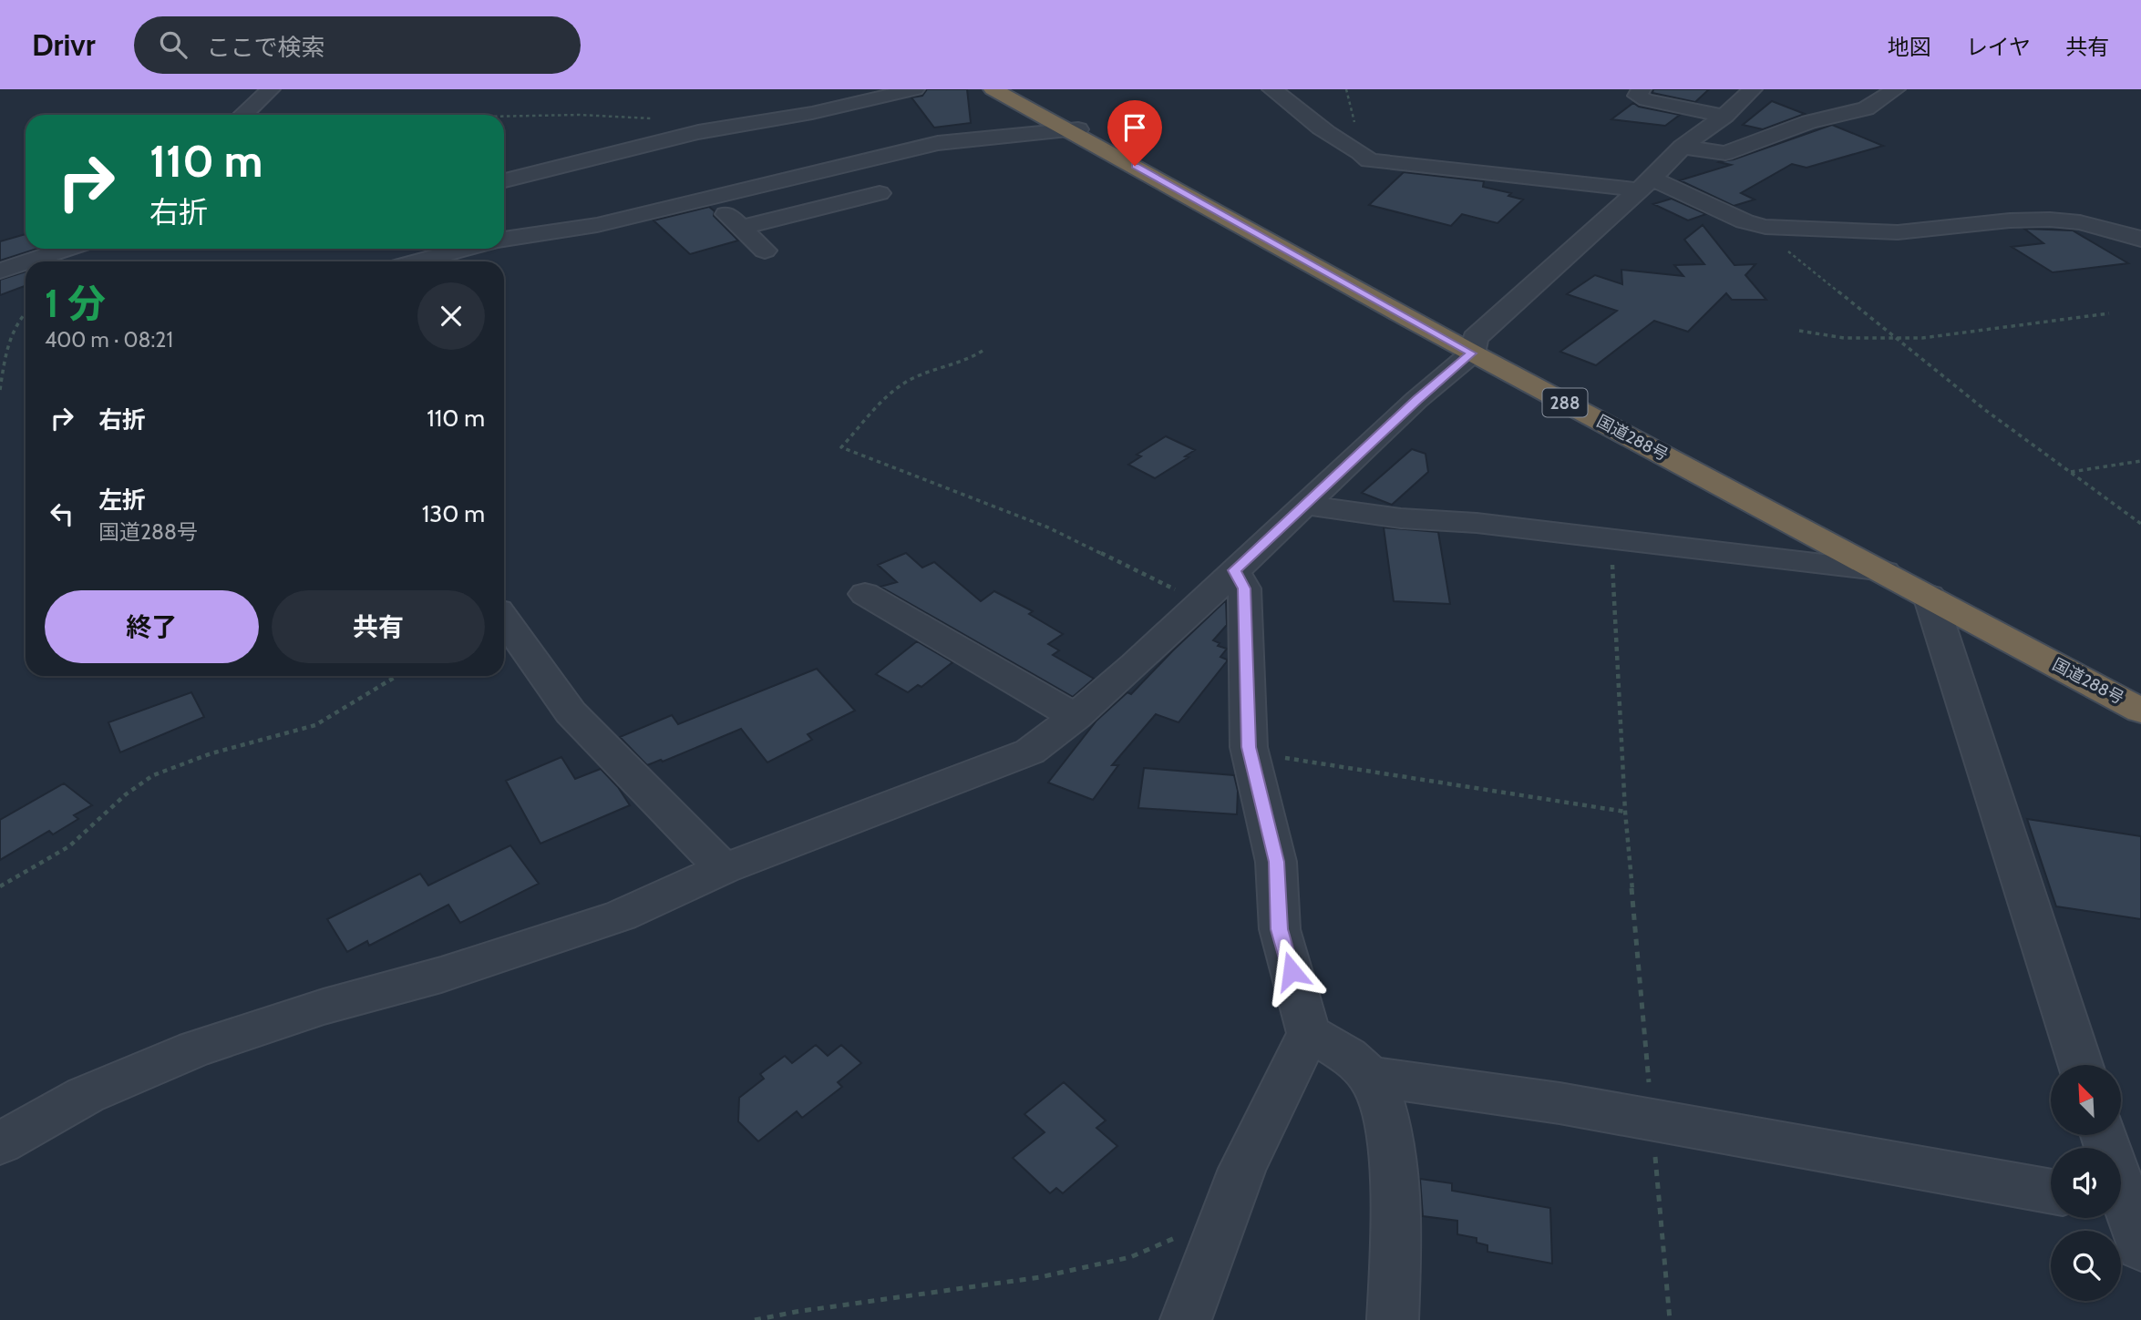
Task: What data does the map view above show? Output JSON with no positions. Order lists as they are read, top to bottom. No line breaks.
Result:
{"streets":{"highway":["288","国道288号"]},"north":"top left","page":{"header":"Drivr","search":"ここで検索","nav":["地図","レイヤ","共有"],"turn":["110 m","右折"],"heading":["1 分","400 m · 08:21"],"list":[{"name":"右折","value":"110 m"},{"name":"左折","note":"国道288号","value":"130 m"}],"buttons":["終了","共有"]}}
